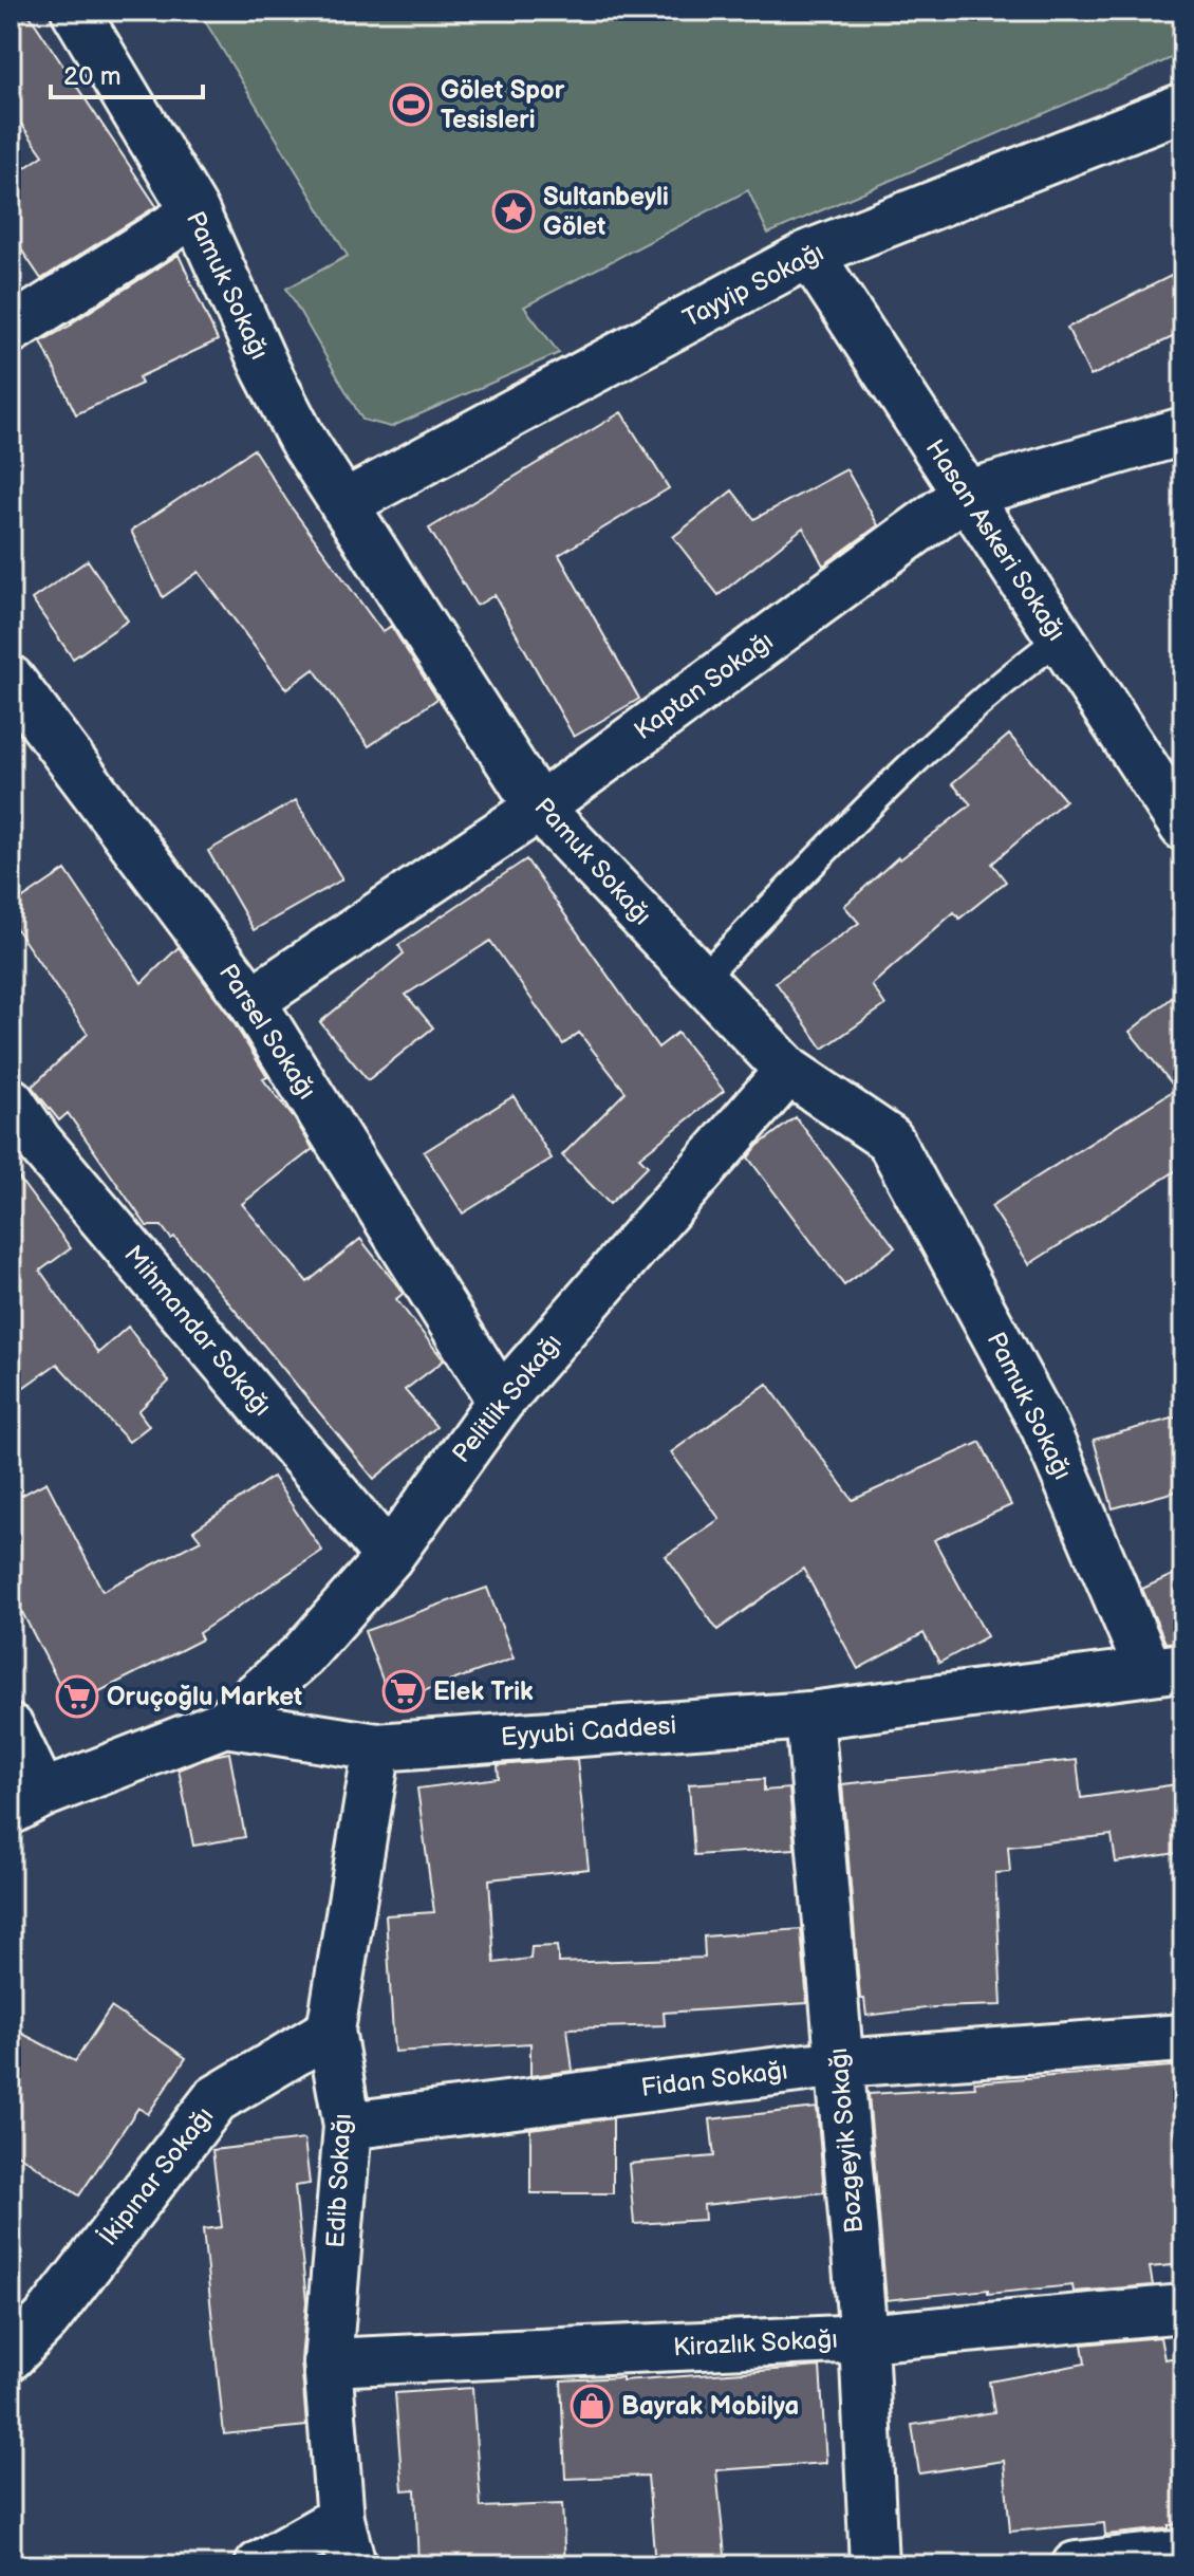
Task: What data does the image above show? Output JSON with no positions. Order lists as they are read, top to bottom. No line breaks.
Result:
{"streets":{"street":["Pamuk Sokağı","Tayyip Sokağı","Hasan Askeri Sokağı","Kaptan Sokağı","Parsel Sokağı","Mihmandar Sokağı","Pelitlik Sokağı","Eyyubi Caddesi","Fidan Sokağı","Bozgeyik Sokağı","İkipınar Sokağı","Edib Sokağı","Kirazlık Sokağı"]},"crossings":[["Pamuk Sokağı","Tayyip Sokağı"],["Pamuk Sokağı","Kaptan Sokağı"],["Pamuk Sokağı","Pelitlik Sokağı"],["Pamuk Sokağı","Eyyubi Caddesi"],["Tayyip Sokağı","Hasan Askeri Sokağı"],["Hasan Askeri Sokağı","Kaptan Sokağı"],["Kaptan Sokağı","Parsel Sokağı"],["Parsel Sokağı","Pelitlik Sokağı"],["Mihmandar Sokağı","Pelitlik Sokağı"],["Pelitlik Sokağı","Eyyubi Caddesi"],["Eyyubi Caddesi","Bozgeyik Sokağı"],["Eyyubi Caddesi","Edib Sokağı"],["Fidan Sokağı","Bozgeyik Sokağı"],["Fidan Sokağı","Edib Sokağı"],["Bozgeyik Sokağı","Kirazlık Sokağı"],["İkipınar Sokağı","Edib Sokağı"],["Edib Sokağı","Kirazlık Sokağı"]],"places":{"sports":["Gölet Spor Tesisleri"],"place":["Sultanbeyli Gölet"],"supermarket":["Elek Trik","Oruçoğlu Market"],"shop":["Bayrak Mobilya"]},"scale_bar":"20 m"}
